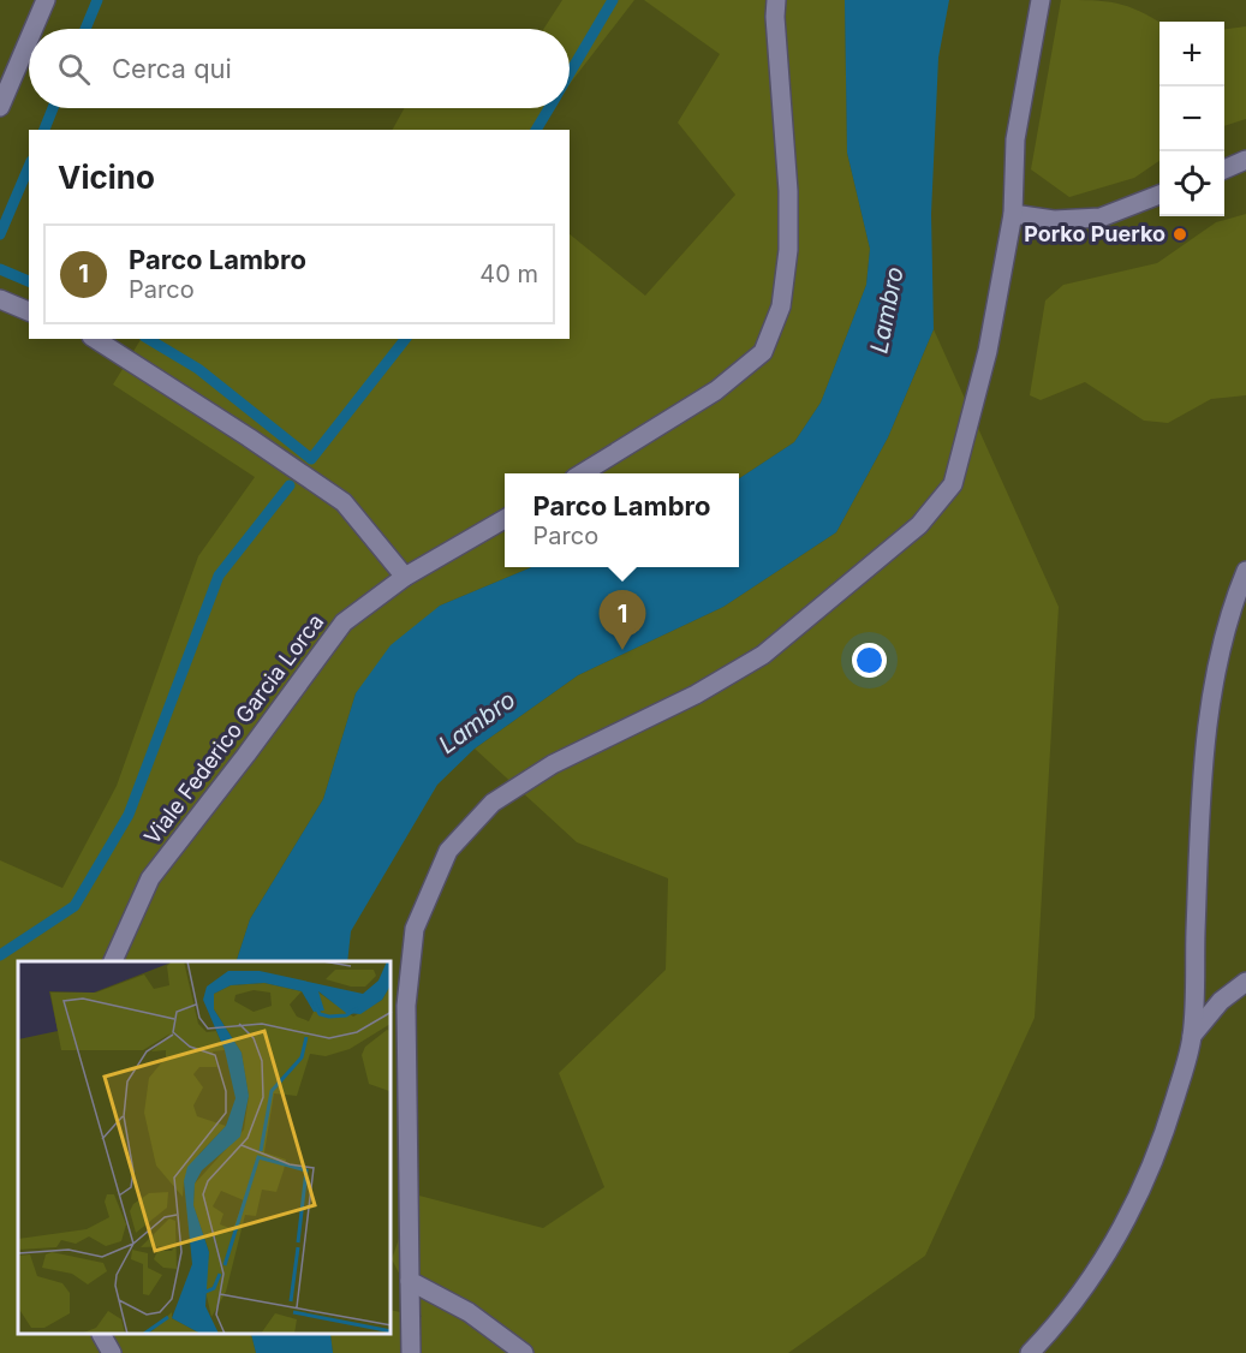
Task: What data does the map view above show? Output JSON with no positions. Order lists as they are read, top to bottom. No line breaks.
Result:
{"streets":{"street":["Viale Federico Garcia Lorca"]},"water":["Lambro"],"places":["Porko Puerko"],"page":{"map_buttons":["+","−"],"search":"Cerca qui","heading":"Vicino","list":[{"mark":"1","name":"Parco Lambro","note":"Parco","value":"40 m"}],"popup":["Parco Lambro","Parco"],"pins":"1"}}
